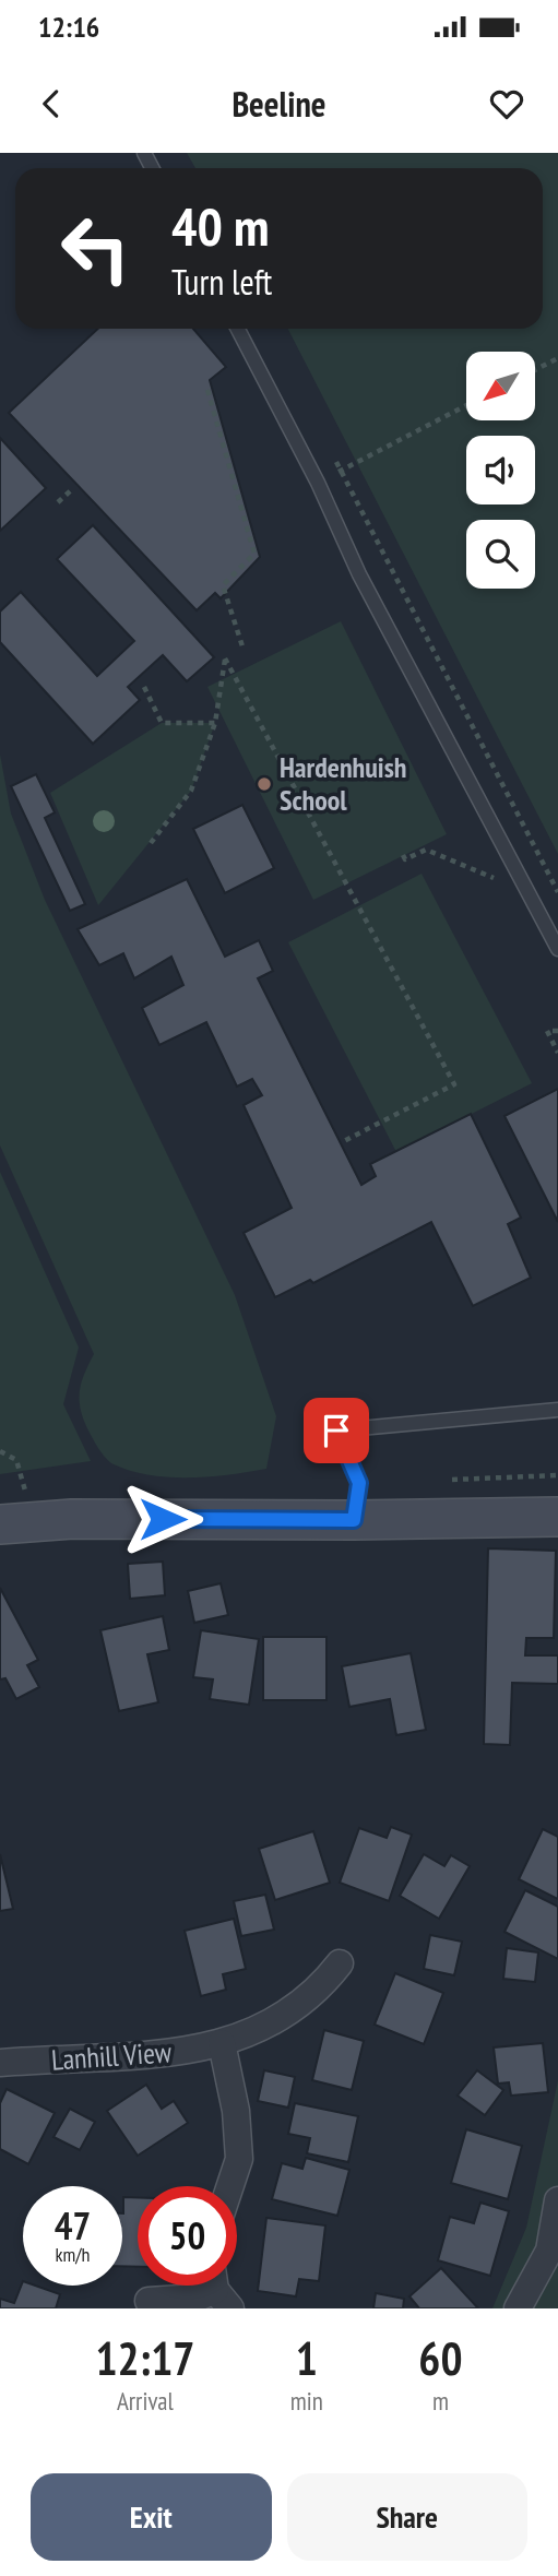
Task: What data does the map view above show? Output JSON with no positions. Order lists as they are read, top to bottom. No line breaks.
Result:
{"streets":{"street":["Lanhill View"]},"places":["Hardenhuish School"],"north":"bottom left","page":{"status":"12:16","header":"Beeline","turn":["40 m","Turn left"],"speed":"47 km/h","limit":"50","eta":["12:17","Arrival","1","min","60","m"],"buttons":["Exit","Share"]}}
